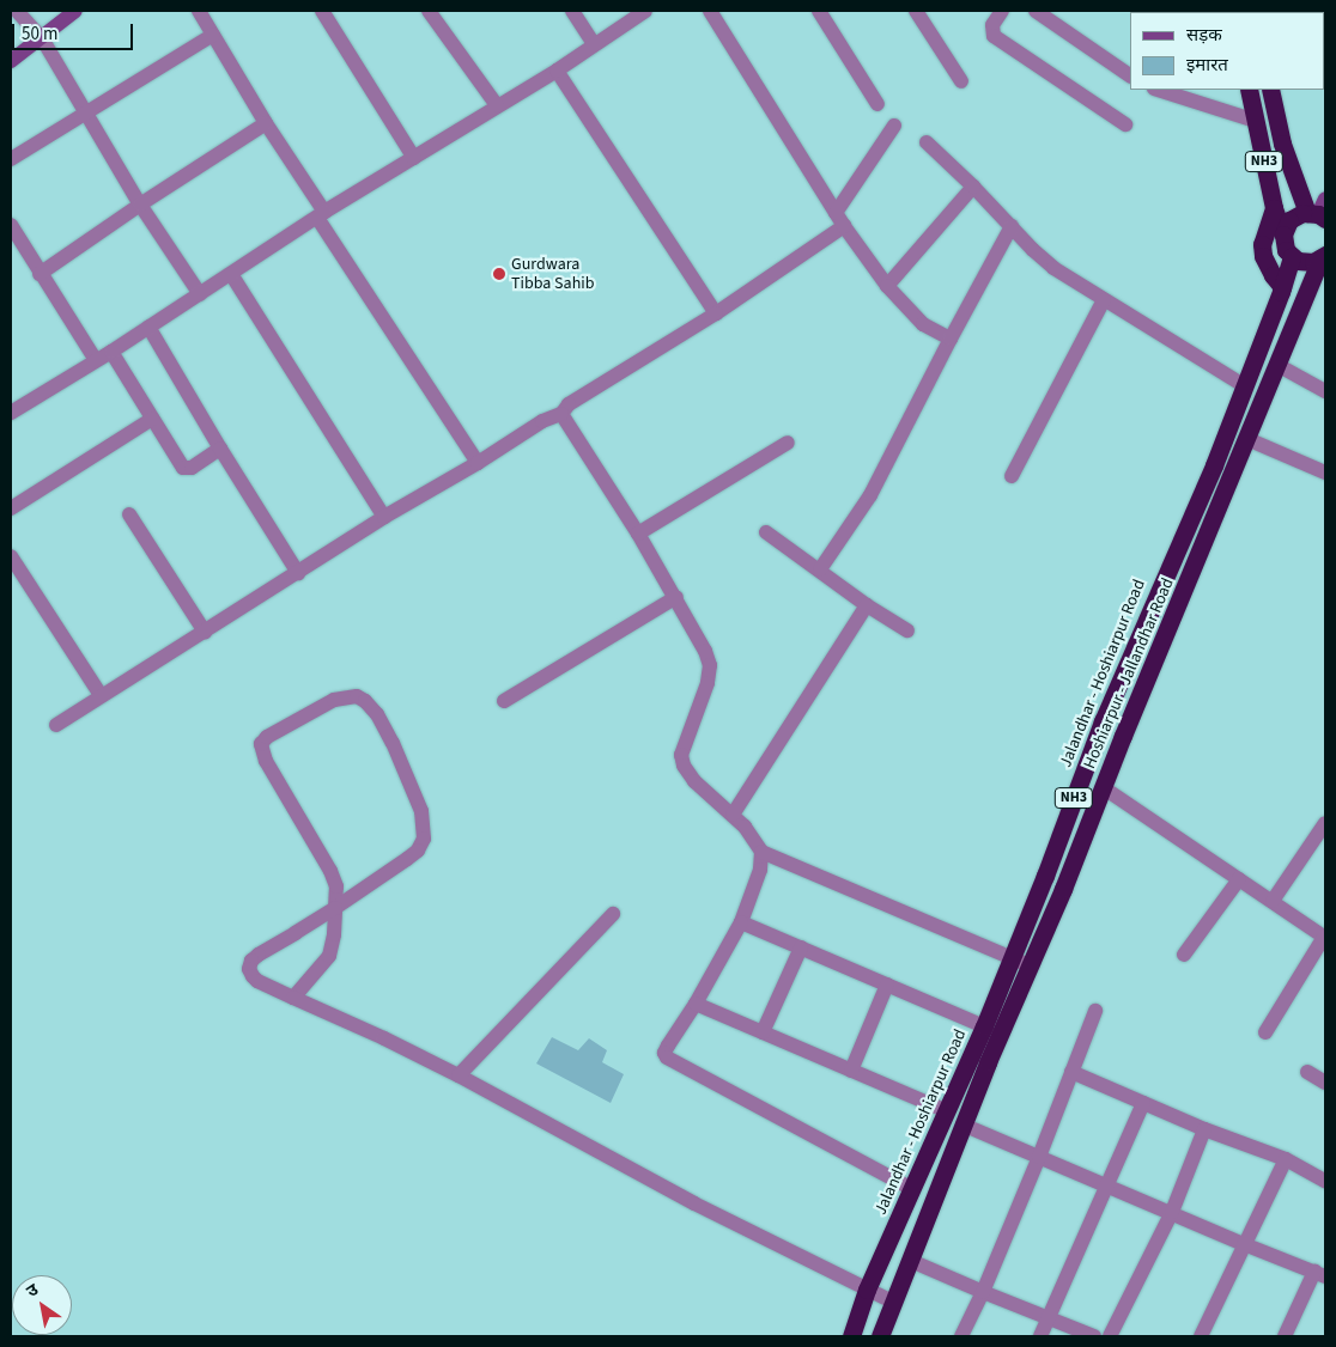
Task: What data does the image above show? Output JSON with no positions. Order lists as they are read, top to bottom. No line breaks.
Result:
{"streets":{"highway":["NH3","Jalandhar - Hoshiarpur Road","Hoshiarpur - Jallandhar Road"]},"places":["Gurdwara Tibba Sahib"],"legend":["सड़क","इमारत"],"scale_bar":"50 m","north":"top left"}
